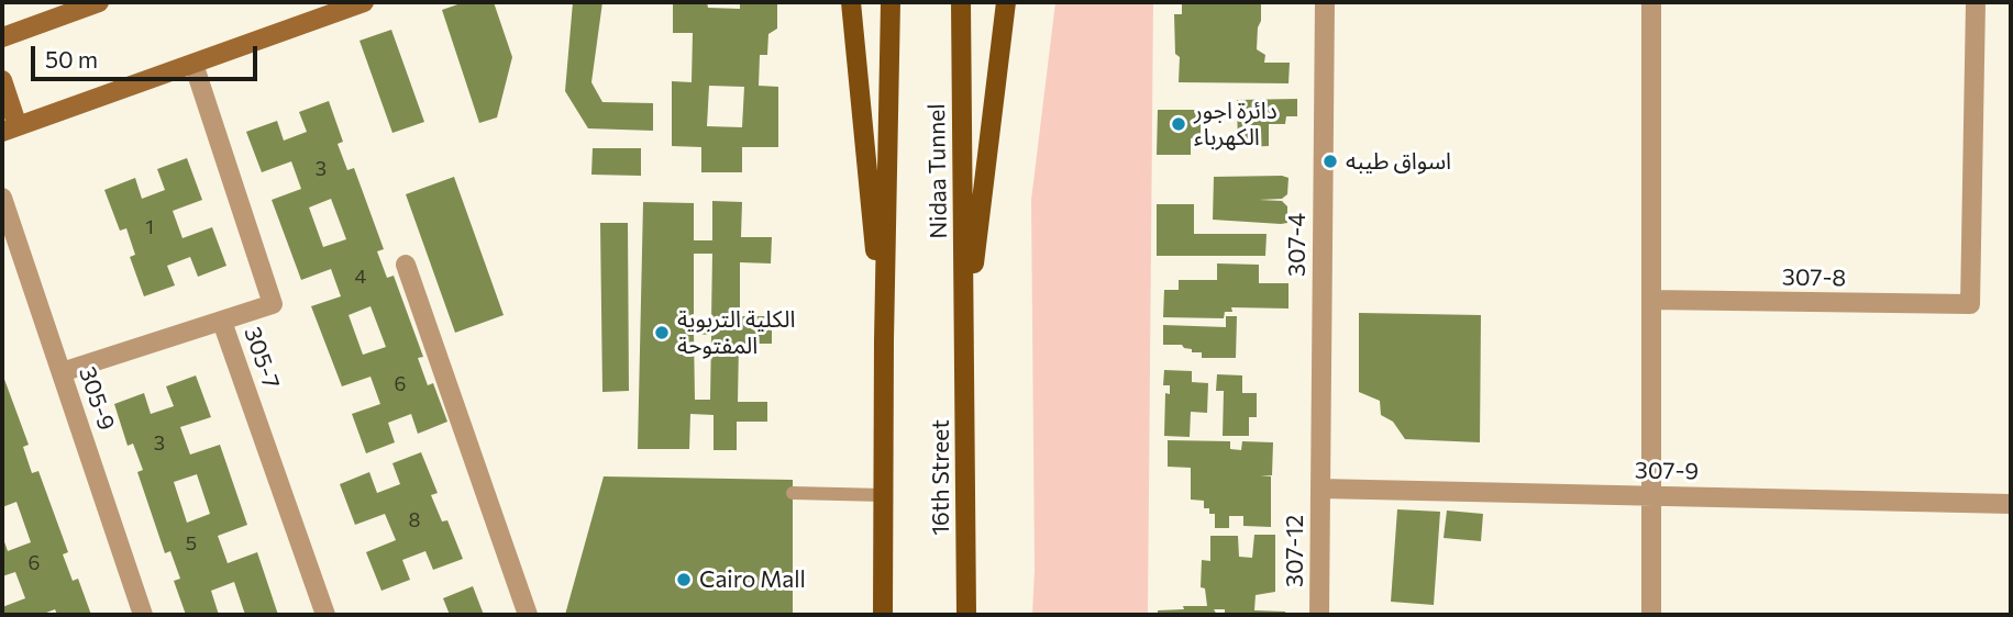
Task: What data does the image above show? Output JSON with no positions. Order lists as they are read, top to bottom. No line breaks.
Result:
{"streets":{"main road":["Nidaa Tunnel","16th Street"],"street":["307-4","307-8","305-7","305-9","307-9","307-12"]},"crossings":[["Nidaa Tunnel","16th Street"],["307-4","307-9"],["307-4","307-12"],["307-9","307-12"]],"places":["دائرة اجور الكهرباء","اسواق طيبه","الكلية التربوية المفتوحة","Cairo Mall"],"house_numbers":["3","1","4","6","3","8","5","6"],"scale_bar":"50 m"}
